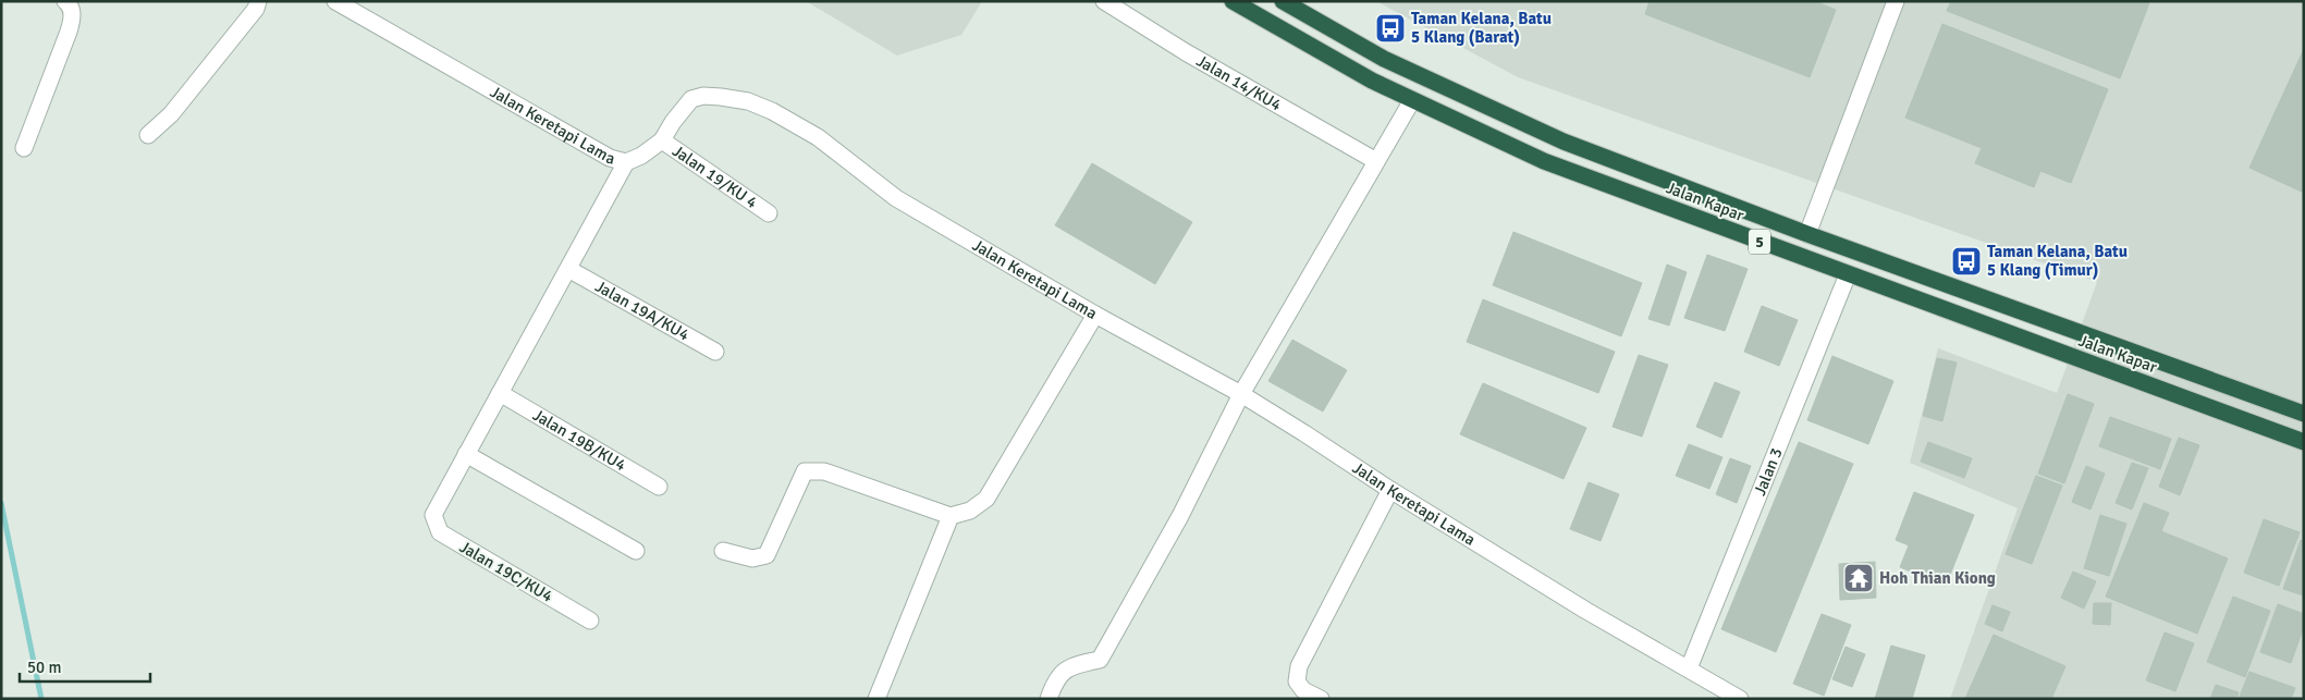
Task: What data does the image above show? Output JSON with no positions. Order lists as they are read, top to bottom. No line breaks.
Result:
{"streets":{"highway":["Jalan Kapar","5"],"street":["Jalan 14/KU4","Jalan Keretapi Lama","Jalan 19/KU 4","Jalan 19A/KU4","Jalan 19B/KU4","Jalan 3","Jalan 19C/KU4"]},"crossings":[["Jalan Keretapi Lama","Jalan 19/KU 4"],["Jalan Keretapi Lama","Jalan 3"],["Jalan Kapar","Jalan 3"]],"places":{"bus stop":["Taman Kelana, Batu 5 Klang (Barat)","Taman Kelana, Batu 5 Klang (Timur)"],"temple":["Hoh Thian Kiong"]},"scale_bar":"50 m"}
